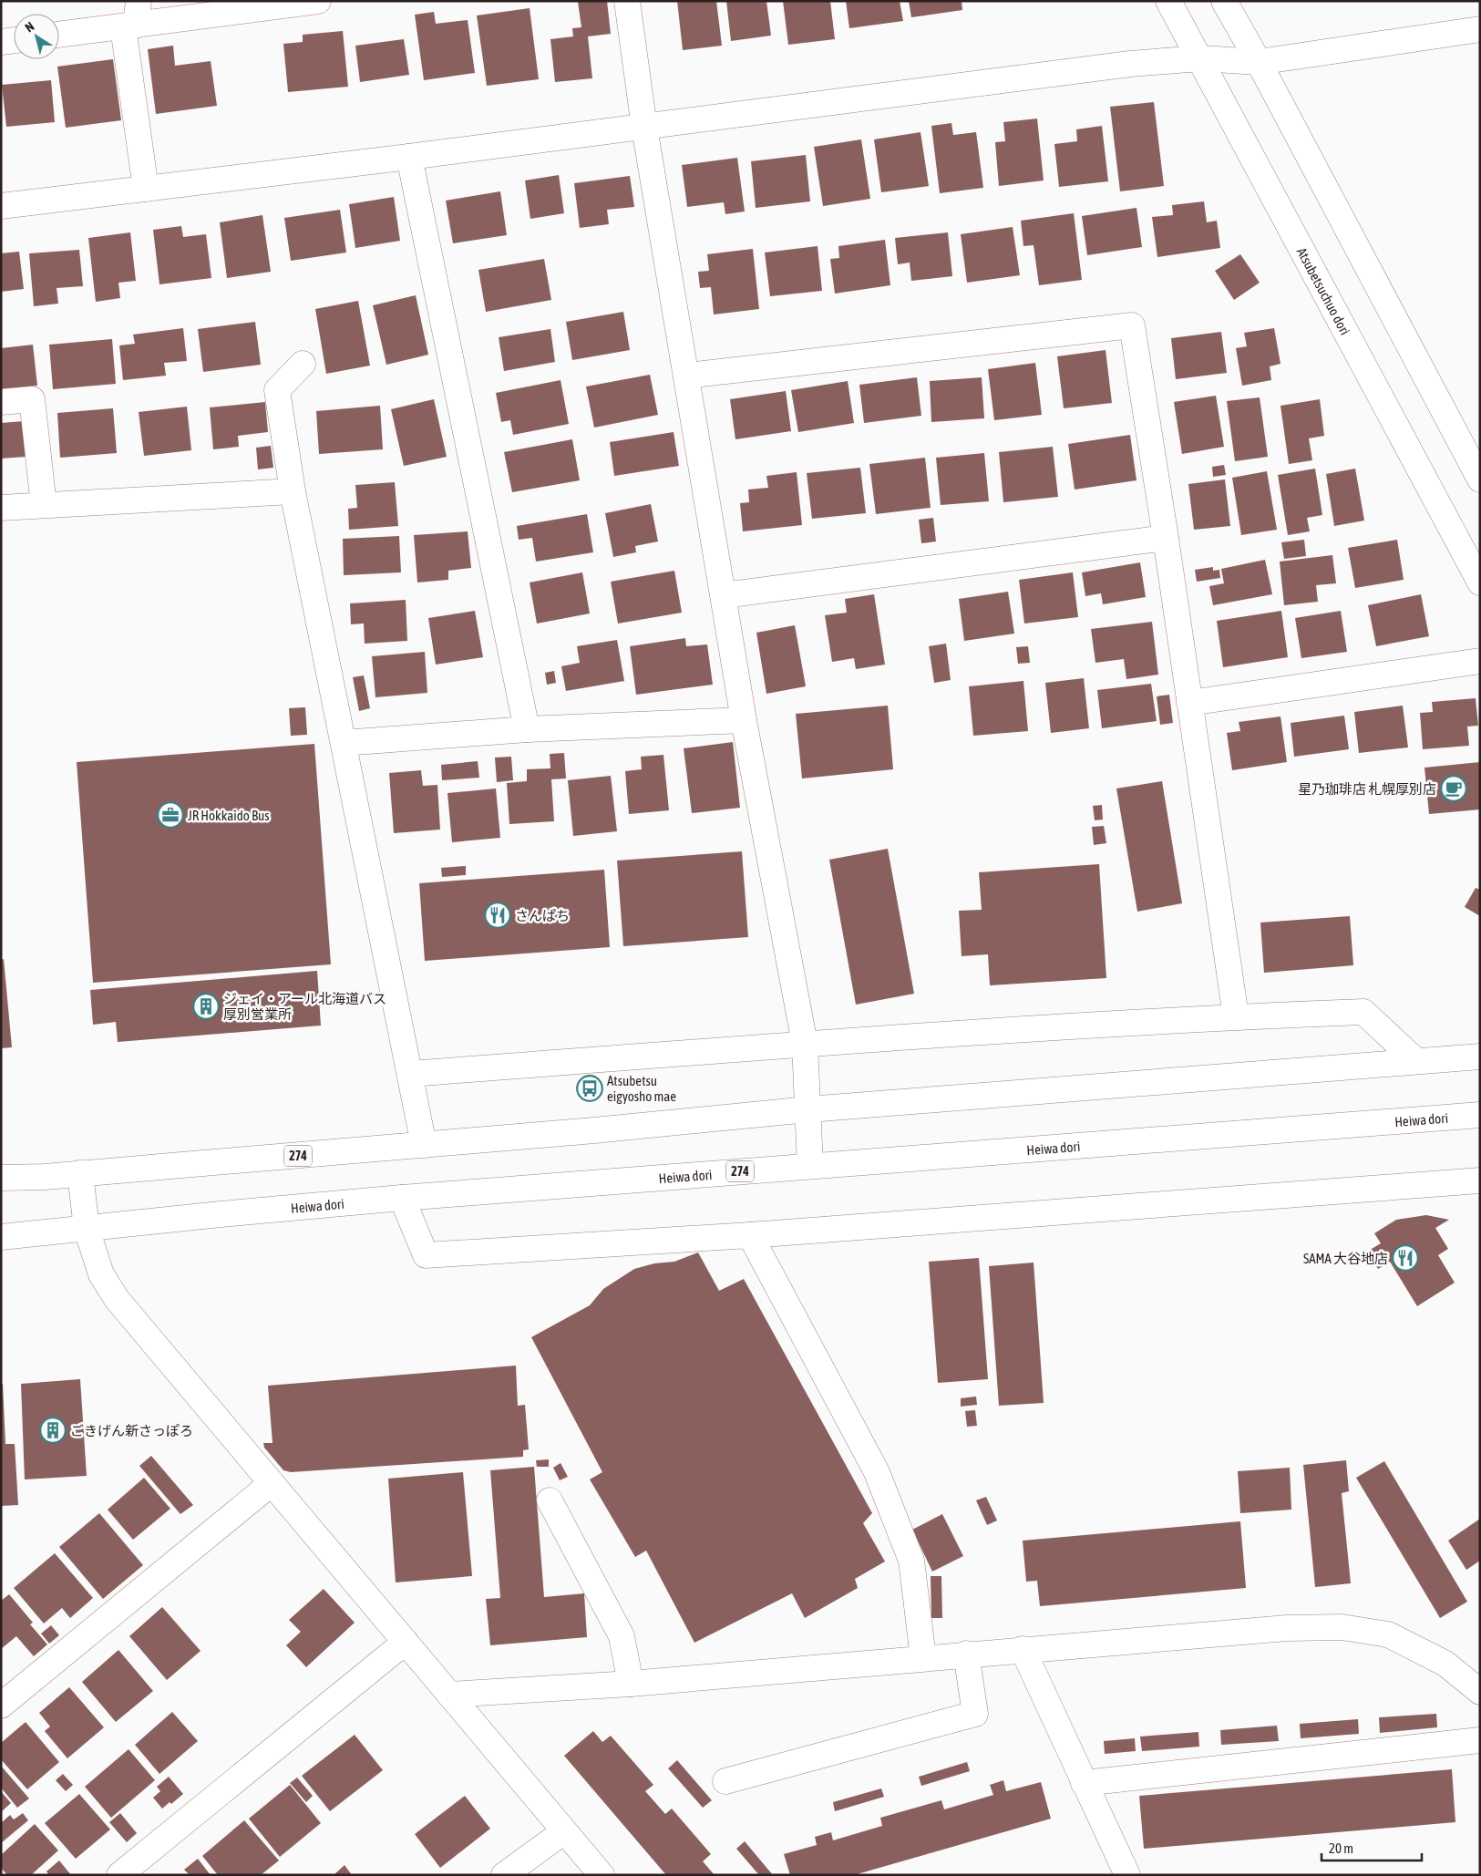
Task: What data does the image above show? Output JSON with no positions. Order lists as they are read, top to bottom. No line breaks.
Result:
{"streets":{"main road":["Atsubetsuchuo dori","Heiwa dori","274"]},"places":{"cafe":["星乃珈琲店 札幌厚別店"],"office":["JR Hokkaido Bus"],"restaurant":["さんぱち","SAMA 大谷地店"],"building":["ジェイ・アール北海道バス 厚別営業所","ごきげん新さっぽろ"],"bus stop":["Atsubetsu eigyosho mae"]},"scale_bar":"20 m","north":"top left"}
